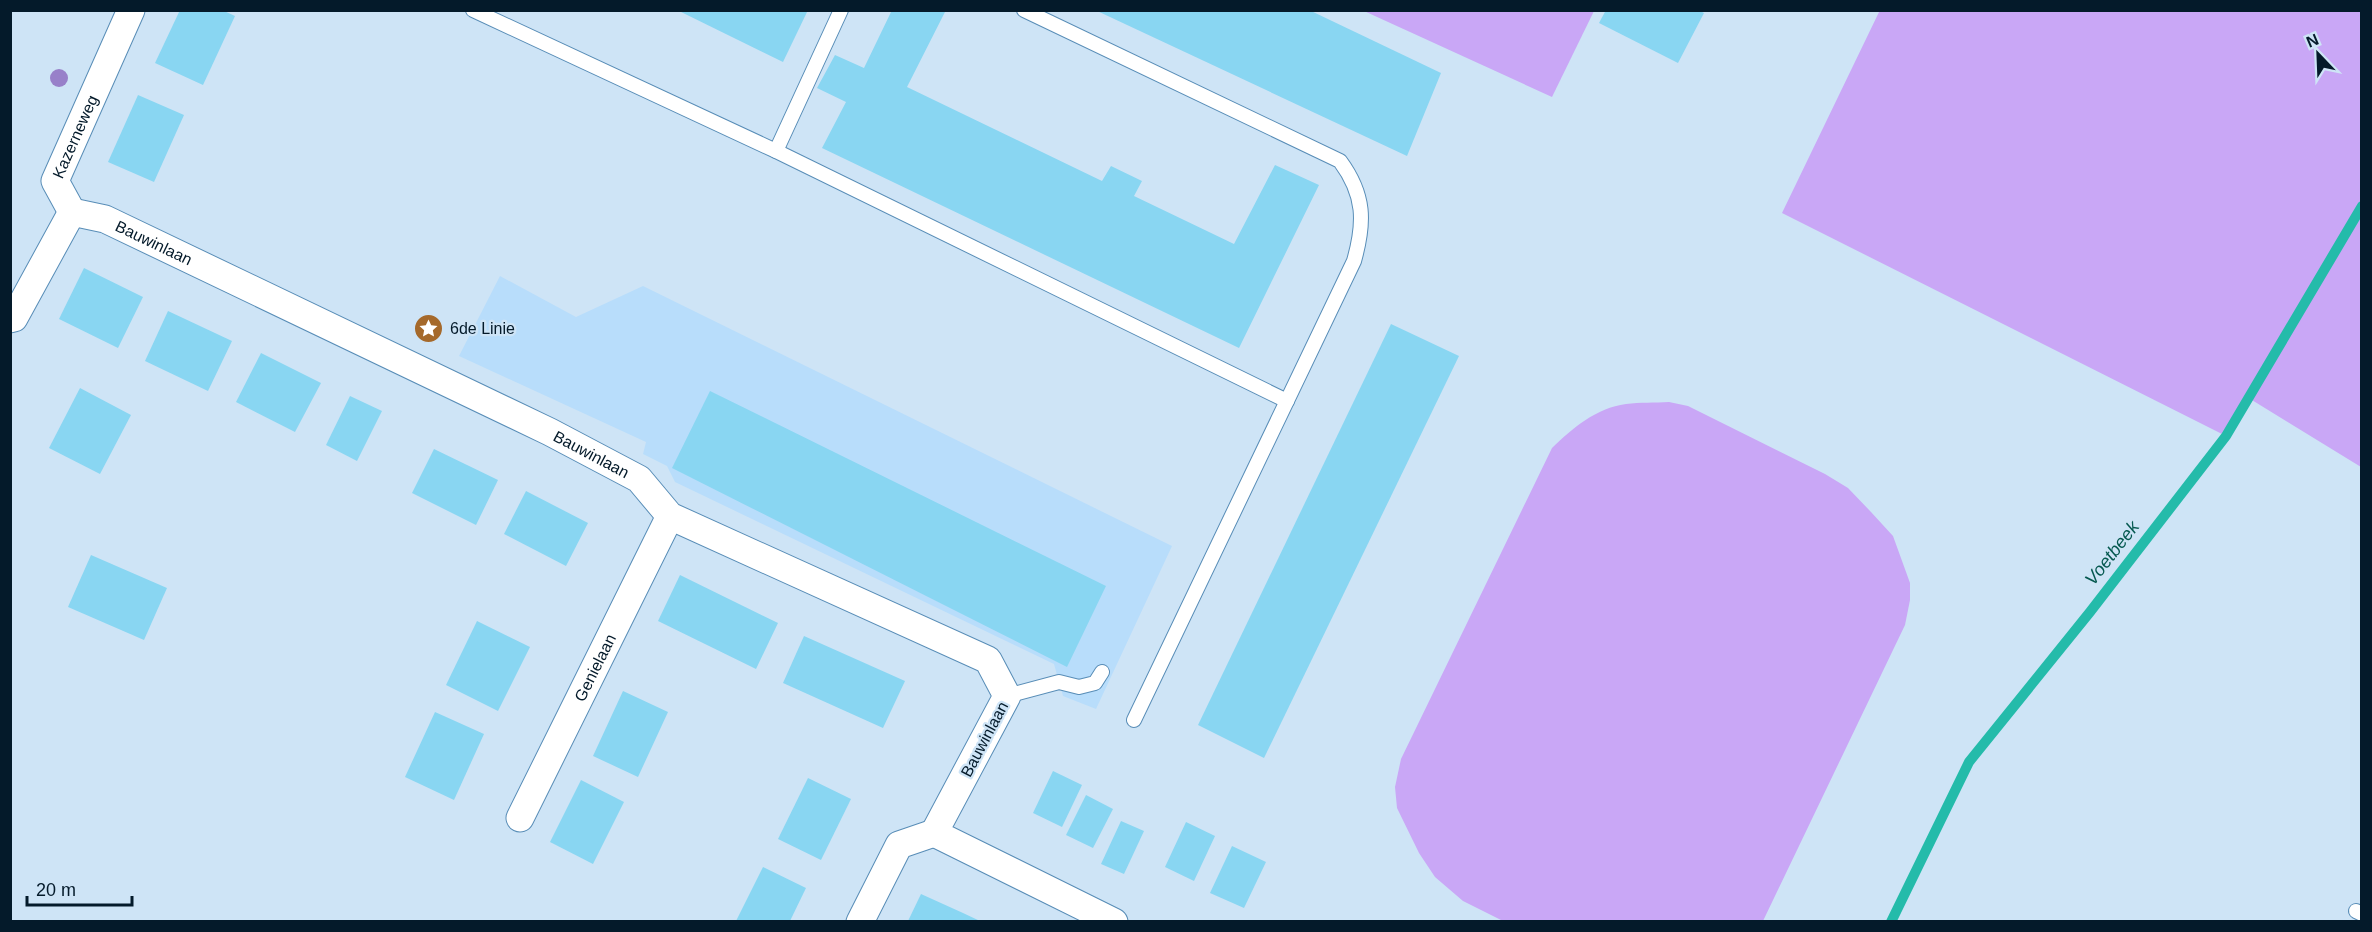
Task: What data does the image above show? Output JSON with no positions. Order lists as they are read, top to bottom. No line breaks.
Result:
{"streets":{"street":["Kazerneweg","Bauwinlaan","Genielaan"]},"crossings":[["Kazerneweg","Bauwinlaan"],["Bauwinlaan","Genielaan"]],"water":["Voetbeek"],"places":{"place":["6de Linie"]},"scale_bar":"20 m","north":"top left"}
